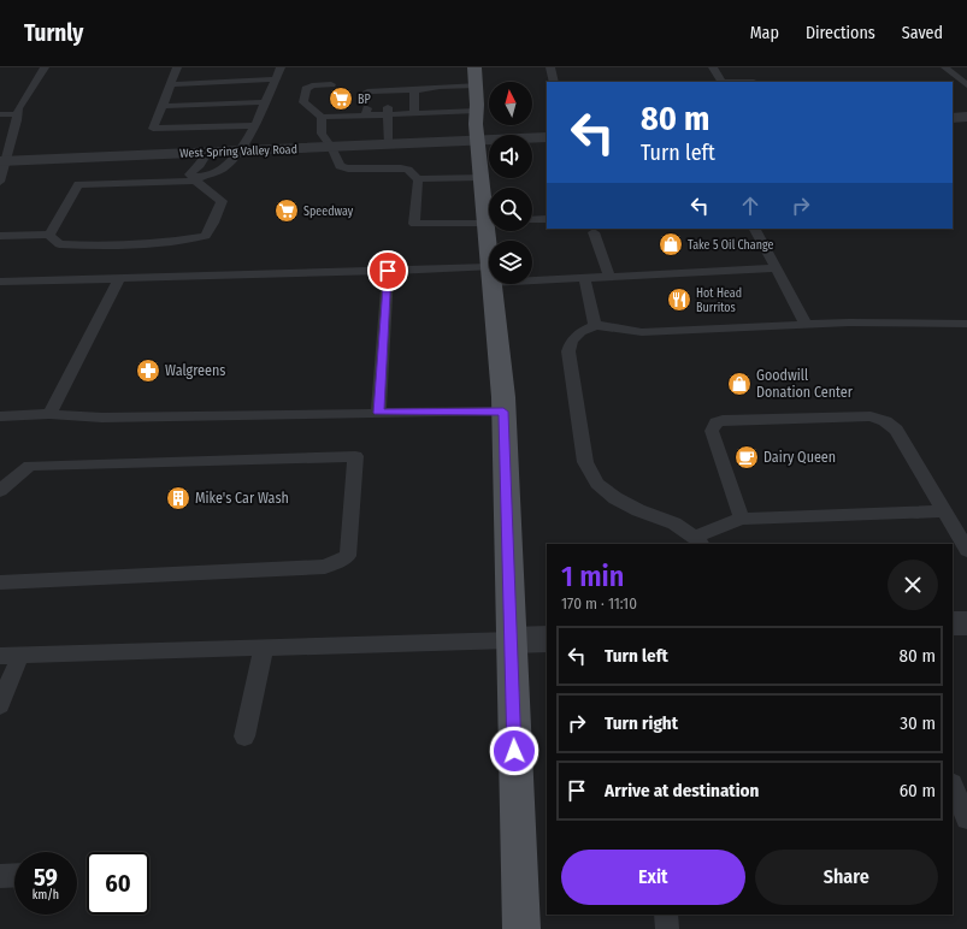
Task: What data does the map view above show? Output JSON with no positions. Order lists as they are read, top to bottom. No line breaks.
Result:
{"streets":{"street":["West Spring Valley Road"]},"places":{"supermarket":["BP","Speedway"],"shop":["Take 5 Oil Change","Goodwill Donation Center"],"restaurant":["Hot Head Burritos"],"pharmacy":["Walgreens"],"cafe":["Dairy Queen"],"building":["Mike's Car Wash"]},"north":"top","page":{"header":"Turnly","nav":["Map","Directions","Saved"],"turn":["80 m","Turn left"],"heading":["1 min","170 m · 11:10"],"list":[{"name":"Turn left","value":"80 m"},{"name":"Turn right","value":"30 m"},{"name":"Arrive at destination","value":"60 m"}],"buttons":["Exit","Share"],"speed":"59 km/h","limit":"60"}}
